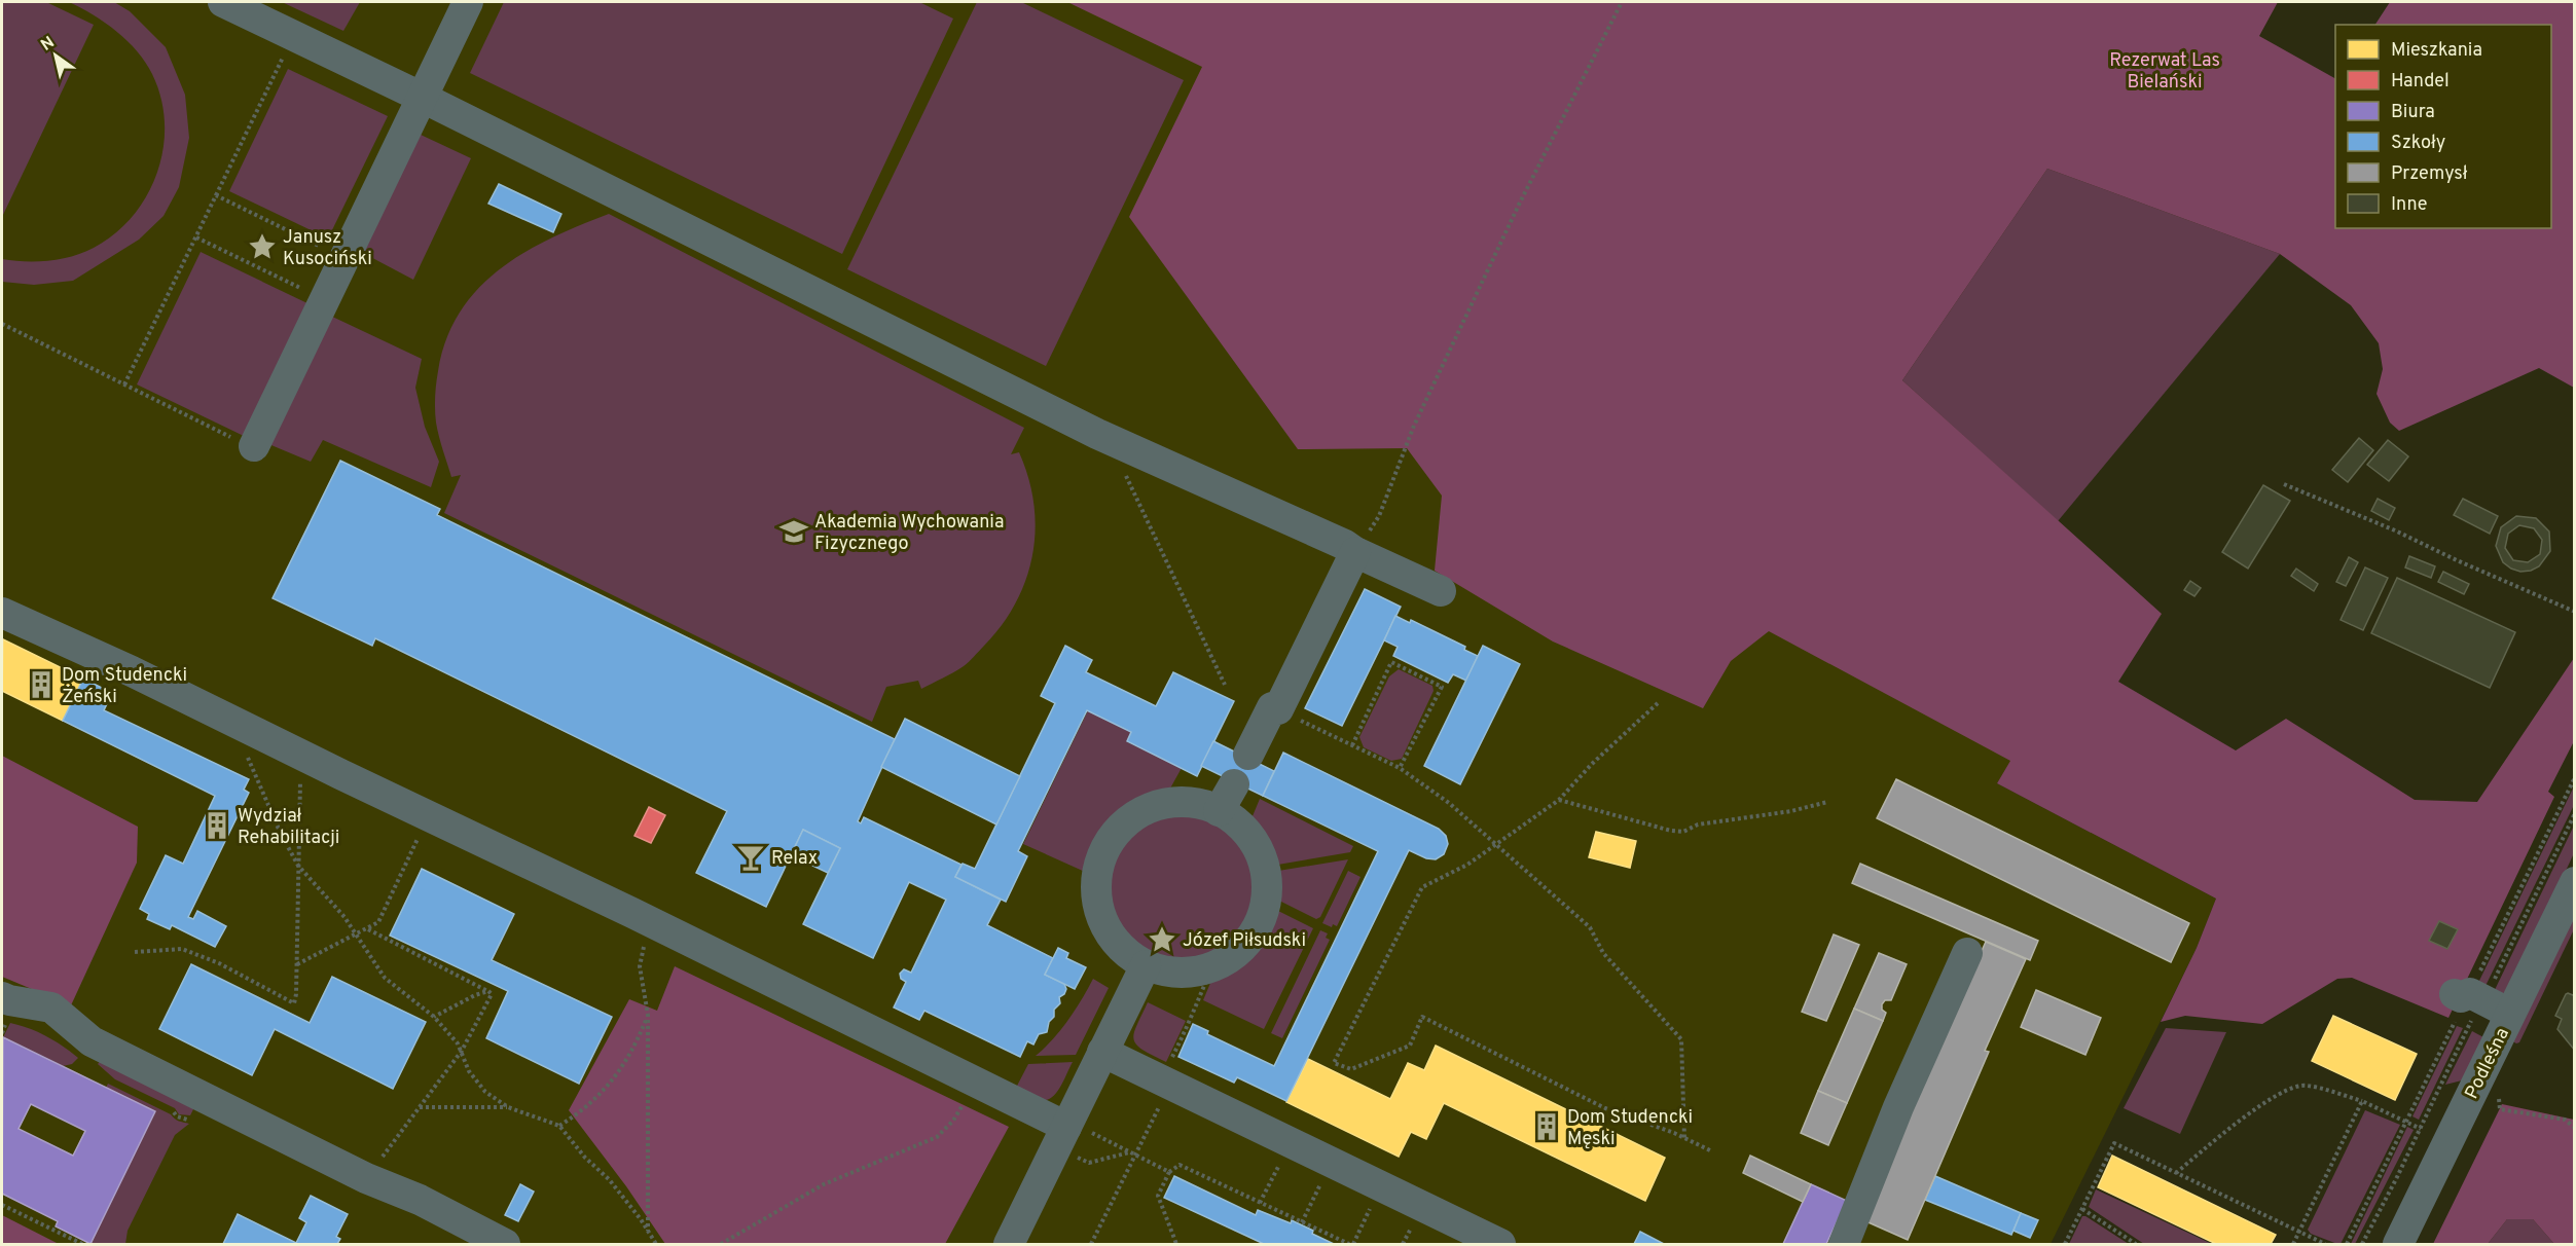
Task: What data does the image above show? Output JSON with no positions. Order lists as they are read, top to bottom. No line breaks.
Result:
{"streets":{"street":["Podleśna"]},"parks":["Rezerwat Las Bielański"],"places":{"place":["Janusz Kusociński","Józef Piłsudski"],"school or university":["Akademia Wychowania Fizycznego"],"building":["Dom Studencki Żeński","Wydział Rehabilitacji","Dom Studencki Męski"],"bar":["Relax"]},"legend":["Mieszkania","Handel","Biura","Szkoły","Przemysł","Inne"],"north":"top left"}
